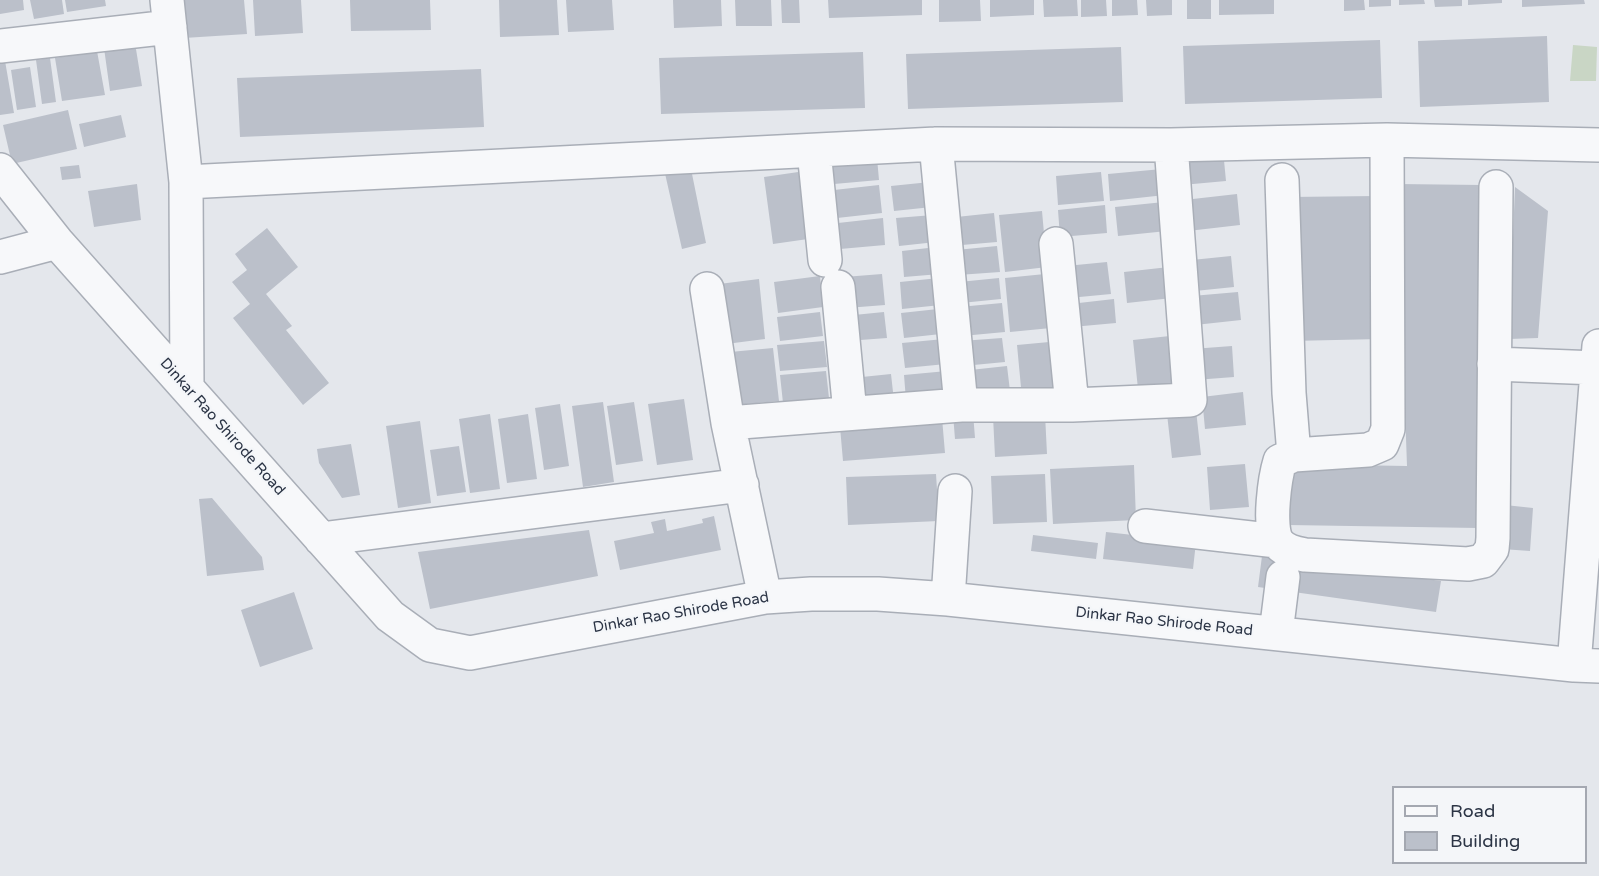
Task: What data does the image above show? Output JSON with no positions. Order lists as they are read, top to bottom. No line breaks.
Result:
{"streets":{"street":["Dinkar Rao Shirode Road"]},"legend":["Road","Building"]}
